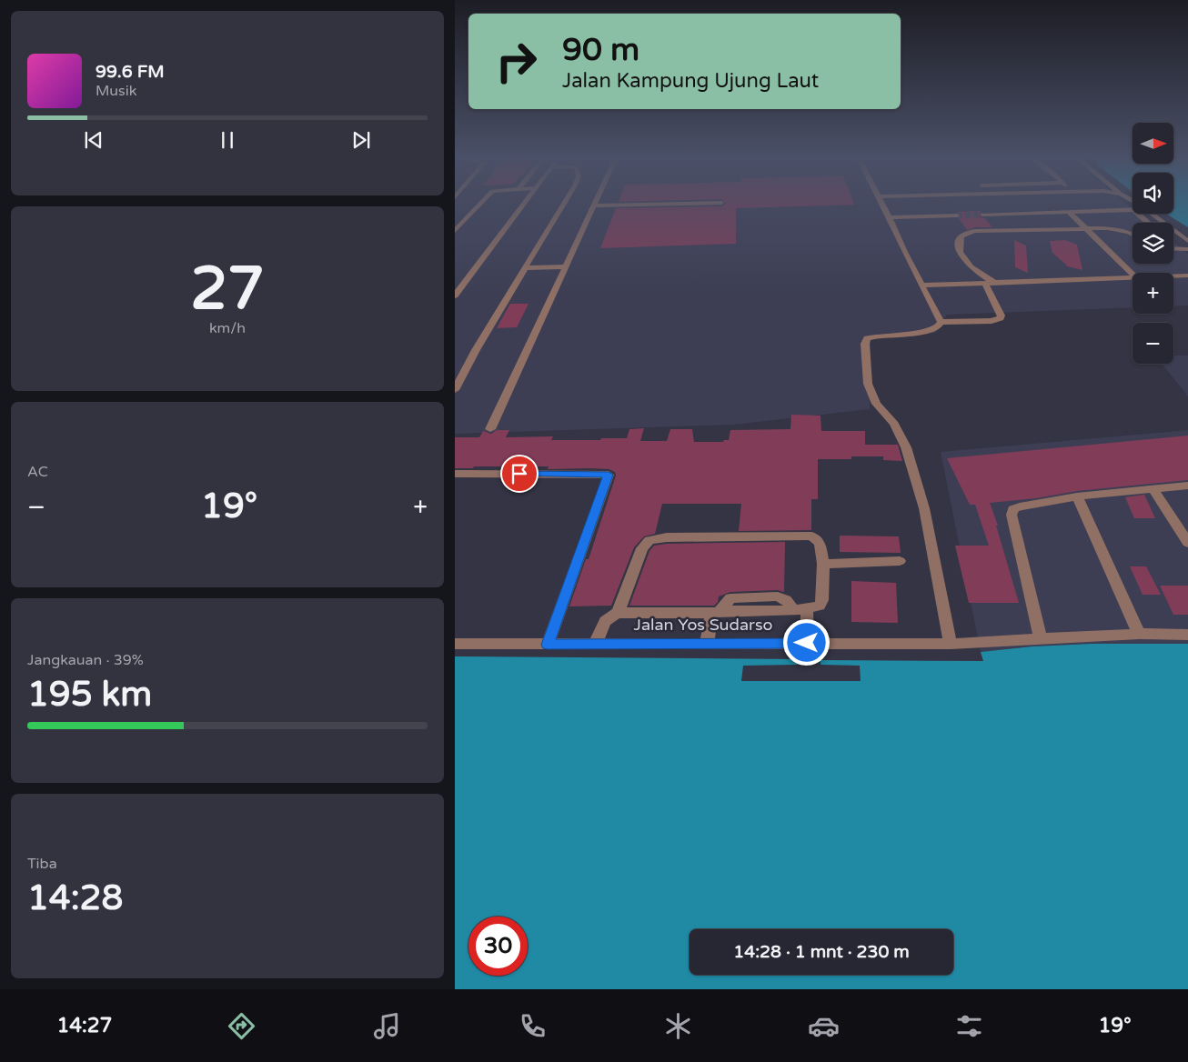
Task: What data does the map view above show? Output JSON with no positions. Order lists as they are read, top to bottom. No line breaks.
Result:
{"streets":{"street":["Jalan Yos Sudarso"]},"north":"right","page":{"turn":["90 m","Jalan Kampung Ujung Laut"],"song":["99.6 FM","Musik"],"map_buttons":["+","−"],"tile":[["27","km/h"],"AC",["Jangkauan · 39%","195 km"],["Tiba","14:28"]],"heat":["−","19°","+"],"limit":"30","trip":"14:28 · 1 mnt · 230 m","tabs":["14:27","19°"]}}
